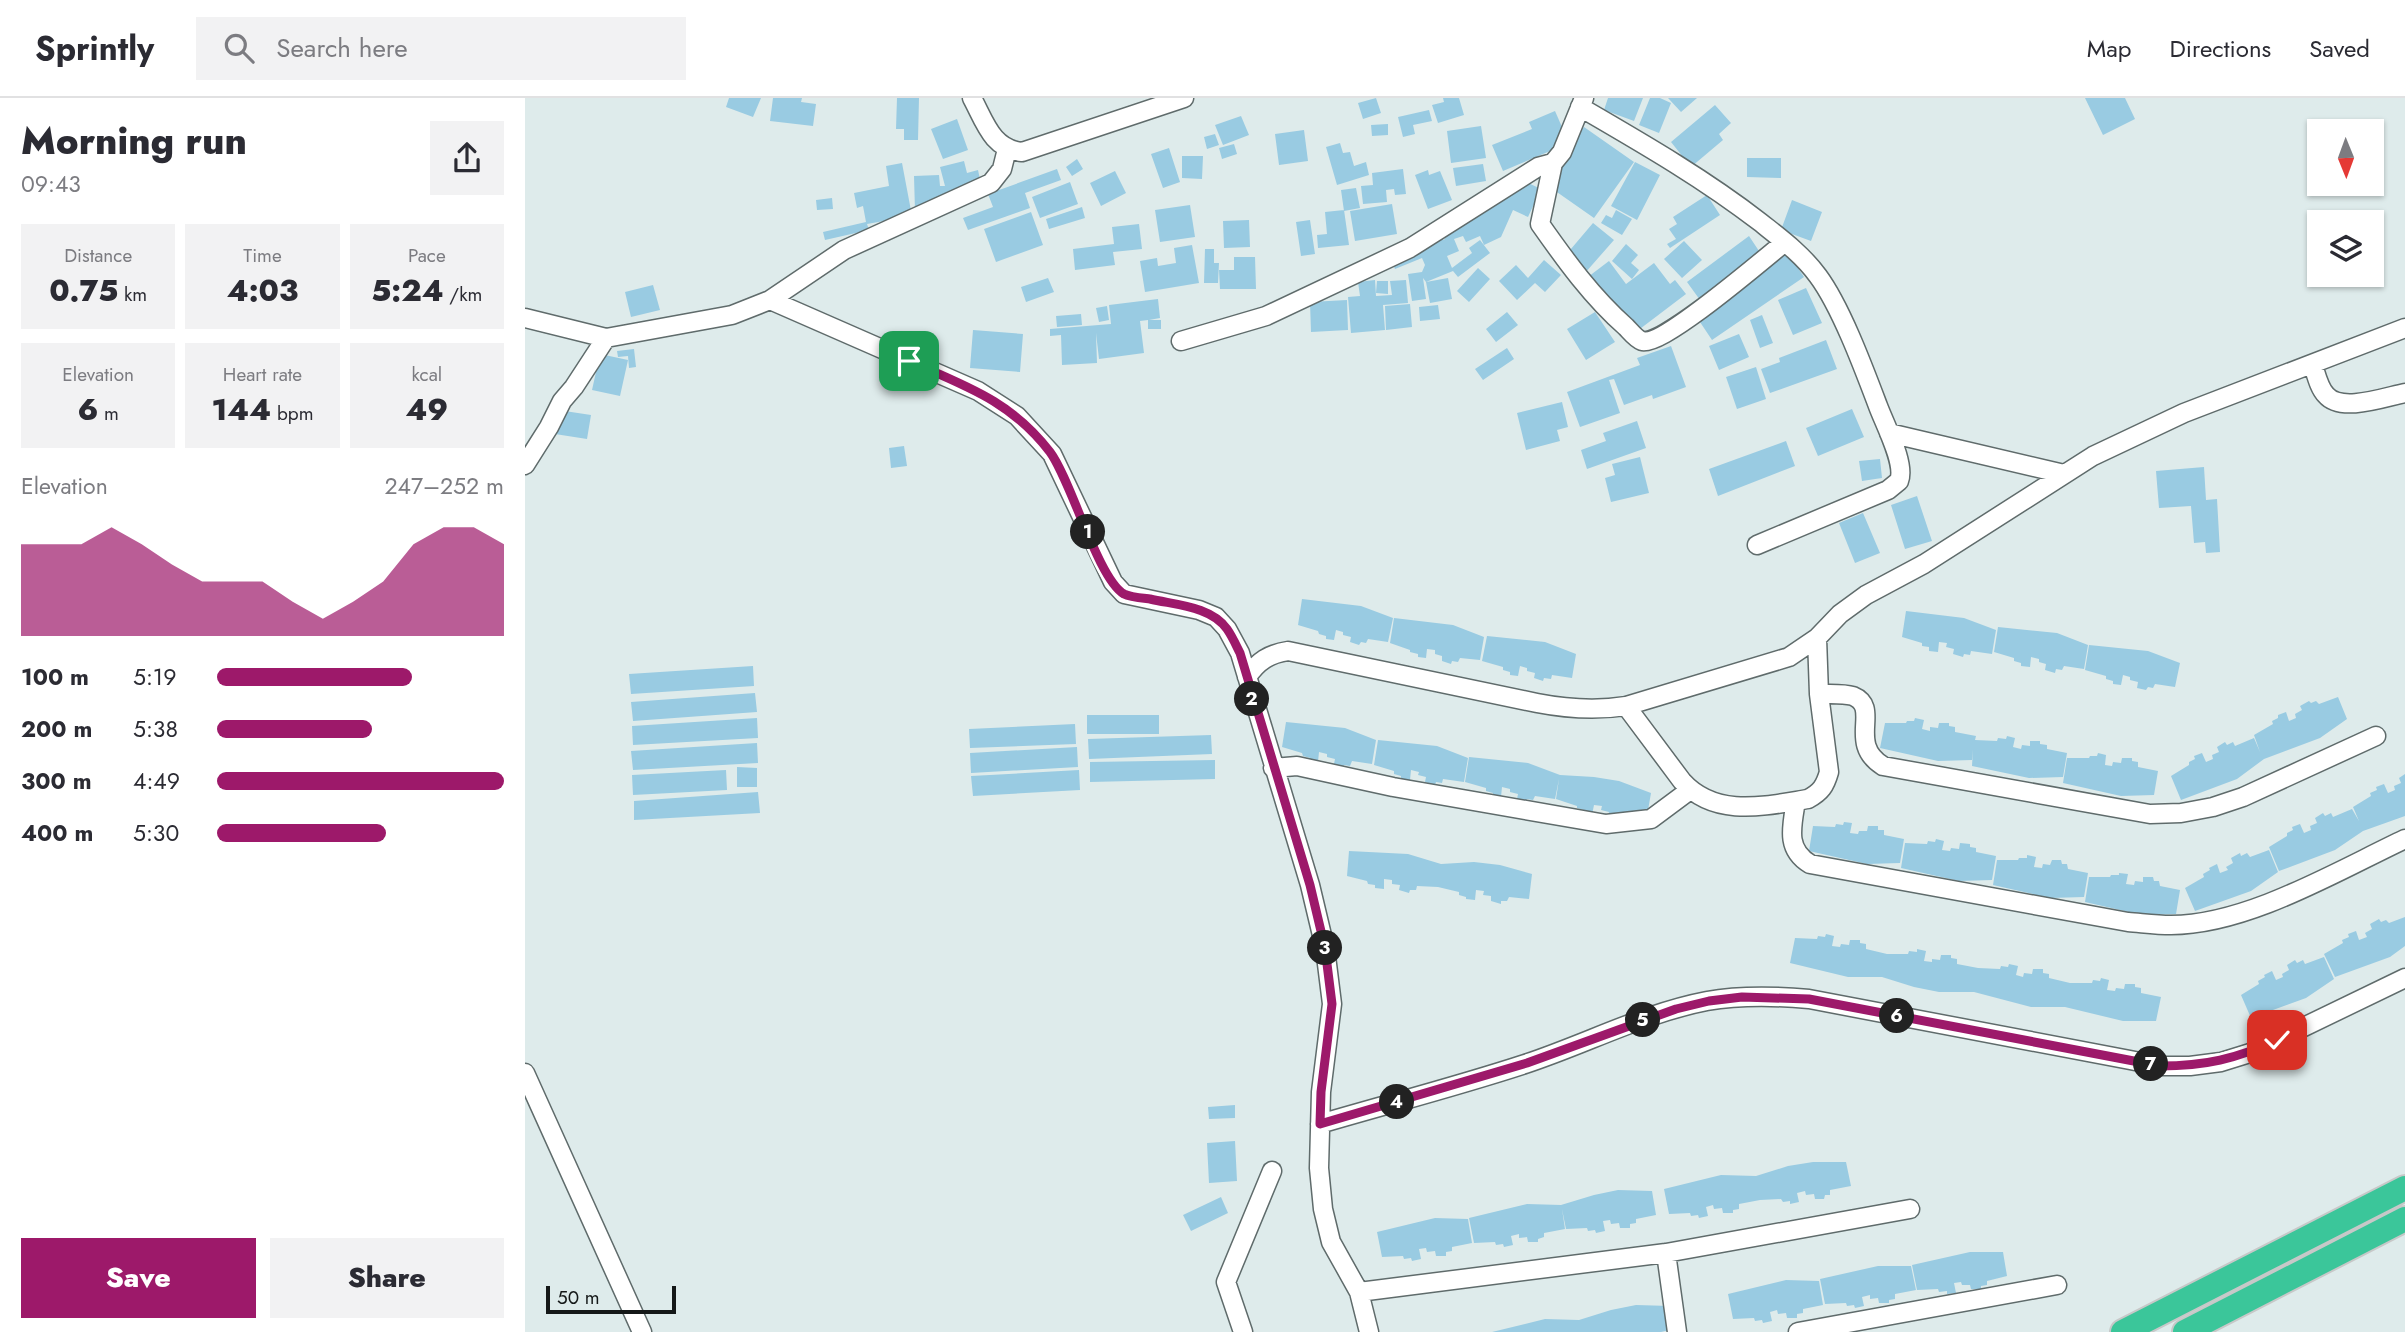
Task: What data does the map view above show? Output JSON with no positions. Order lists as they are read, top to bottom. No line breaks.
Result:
{"scale_bar":"50 m","north":"bottom","page":{"header":"Sprintly","search":"Search here","nav":["Map","Directions","Saved"],"heading":["Morning run","09:43"],"stats":[["Distance","0.75 km"],["Time","4:03"],["Pace","5:24 /km"],["Elevation","6 m"],["Heart rate","144 bpm"],["kcal","49"]],"chart":["Elevation","247–252 m"],"pins":["1","2","3","6","5","7","4"],"list":[{"name":"100 m","note":"5:19"},{"name":"200 m","note":"5:38"},{"name":"300 m","note":"4:49"},{"name":"400 m","note":"5:30"}],"buttons":["Save","Share"],"scale":"50 m"}}
